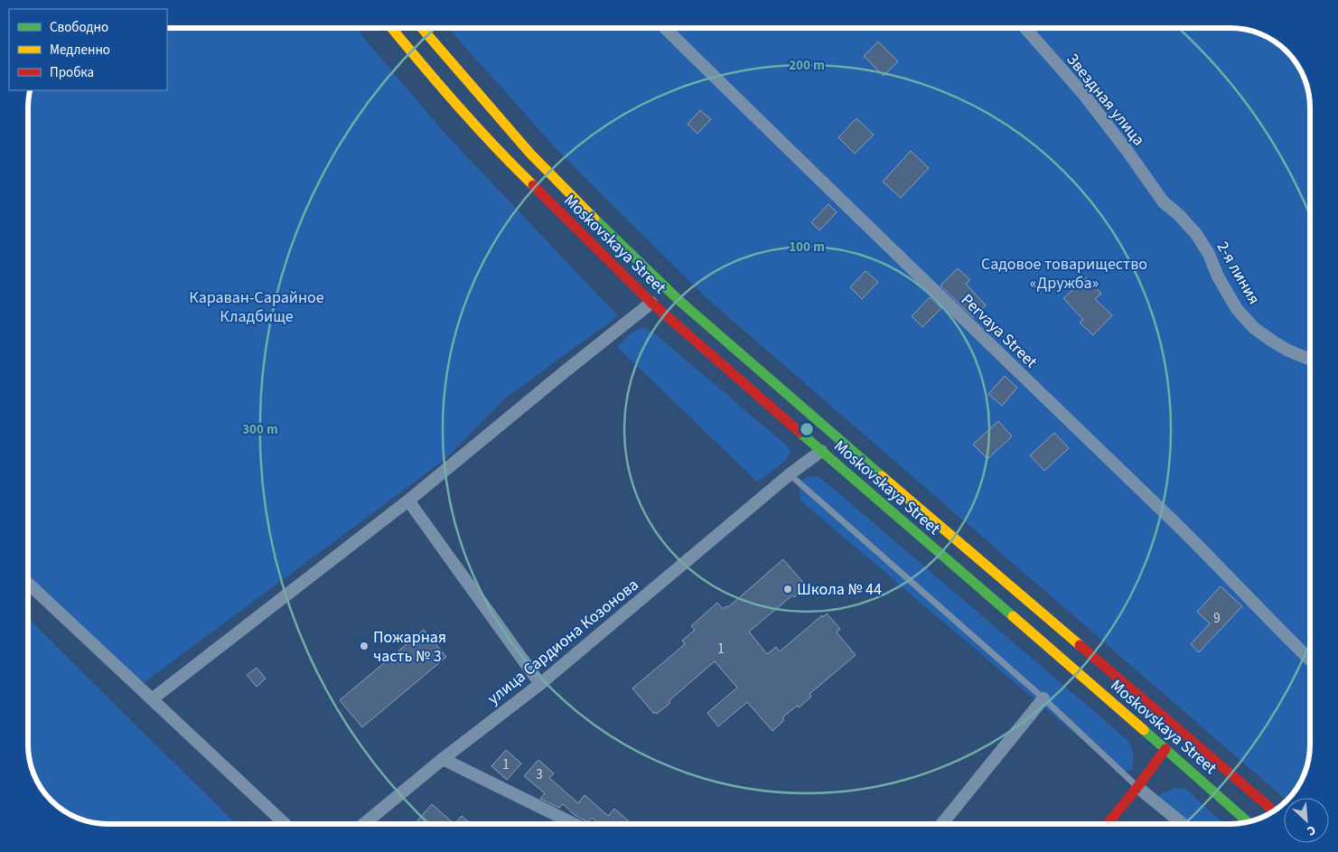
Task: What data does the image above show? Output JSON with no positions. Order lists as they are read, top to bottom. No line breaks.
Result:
{"streets":{"main road":["Moskovskaya Street"],"street":["Звездная улица","2-я линия","Pervaya Street","улица Сардиона Козонова"]},"crossings":[["Звездная улица","2-я линия"],["Moskovskaya Street","улица Сардиона Козонова"]],"parks":["Садовое товарищество «Дружба»","Караван-Сарайное Кладбище"],"places":["Школа № 44","Пожарная часть № 3"],"house_numbers":["9","1","1","3"],"legend":["Свободно","Медленно","Пробка"],"north":"bottom right","rings":["200 m","100 m","300 m"]}
